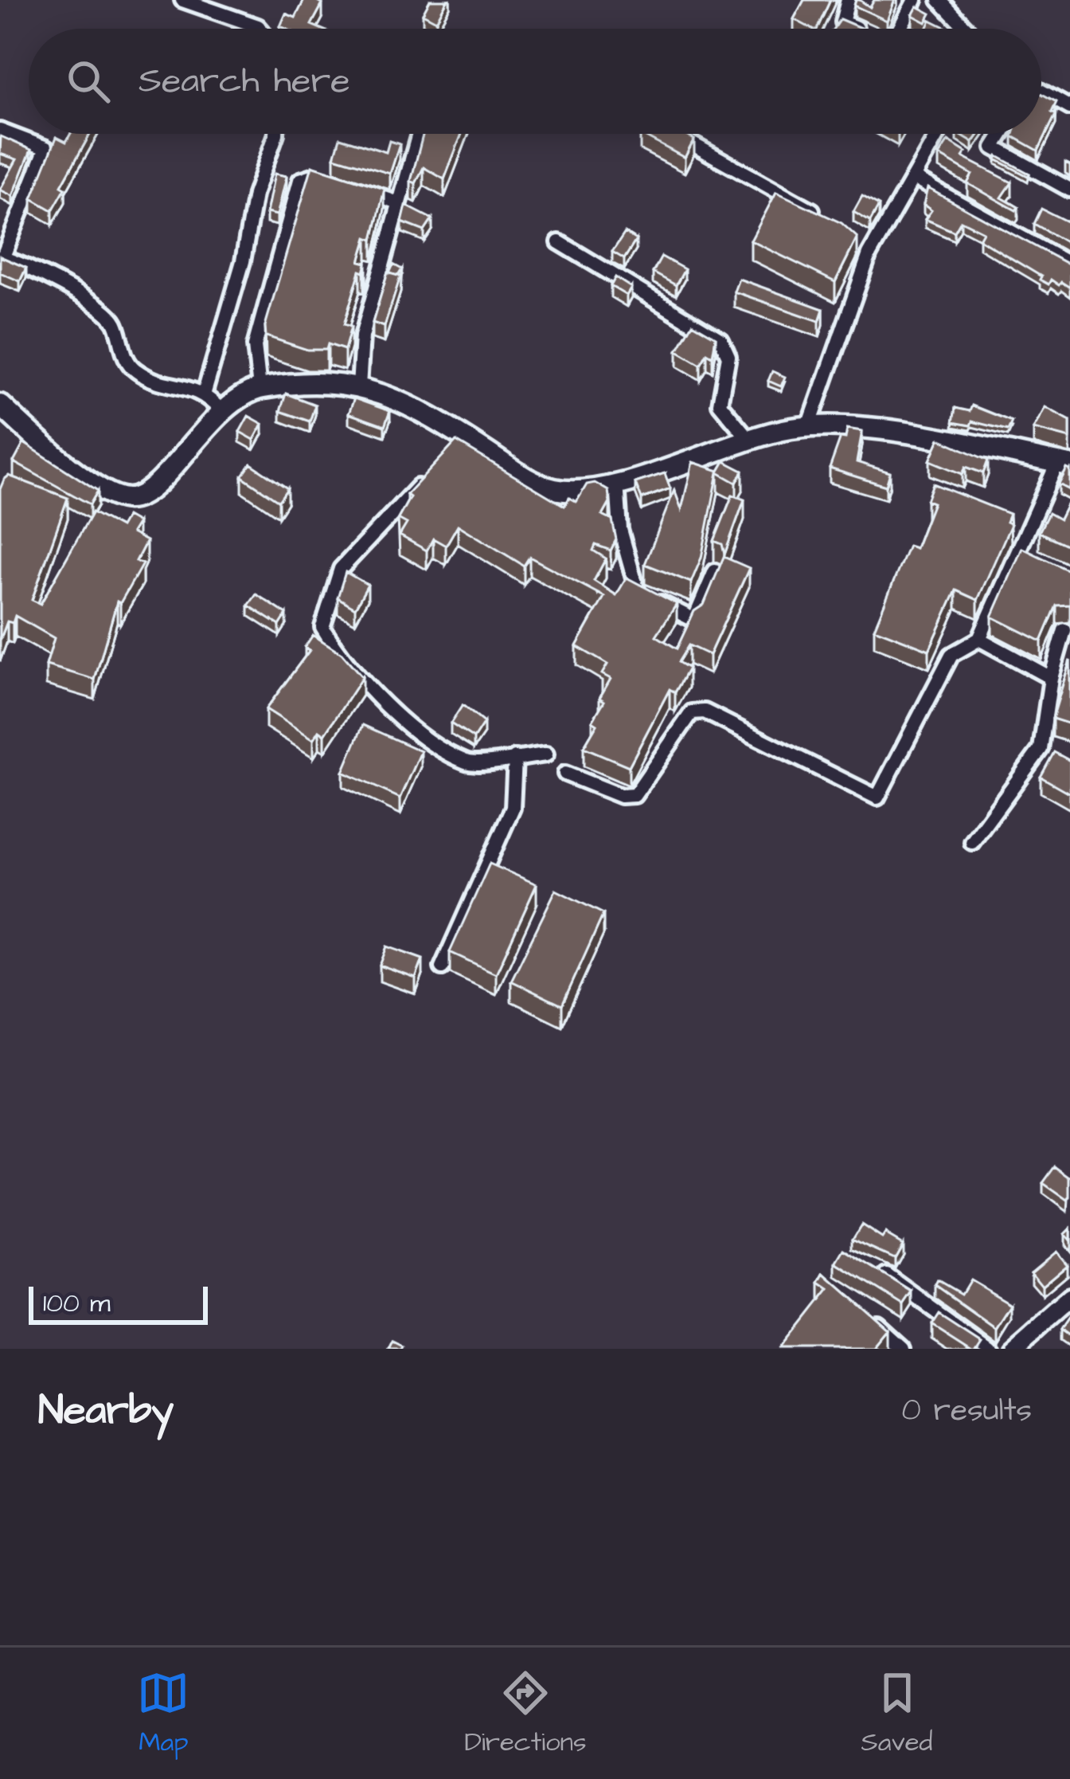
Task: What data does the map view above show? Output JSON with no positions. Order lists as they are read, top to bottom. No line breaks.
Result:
{"scale_bar":"100 m","page":{"search":"Search here","scale":"100 m","heading":["Nearby","0 results"],"nav":["Map","Directions","Saved"]}}
